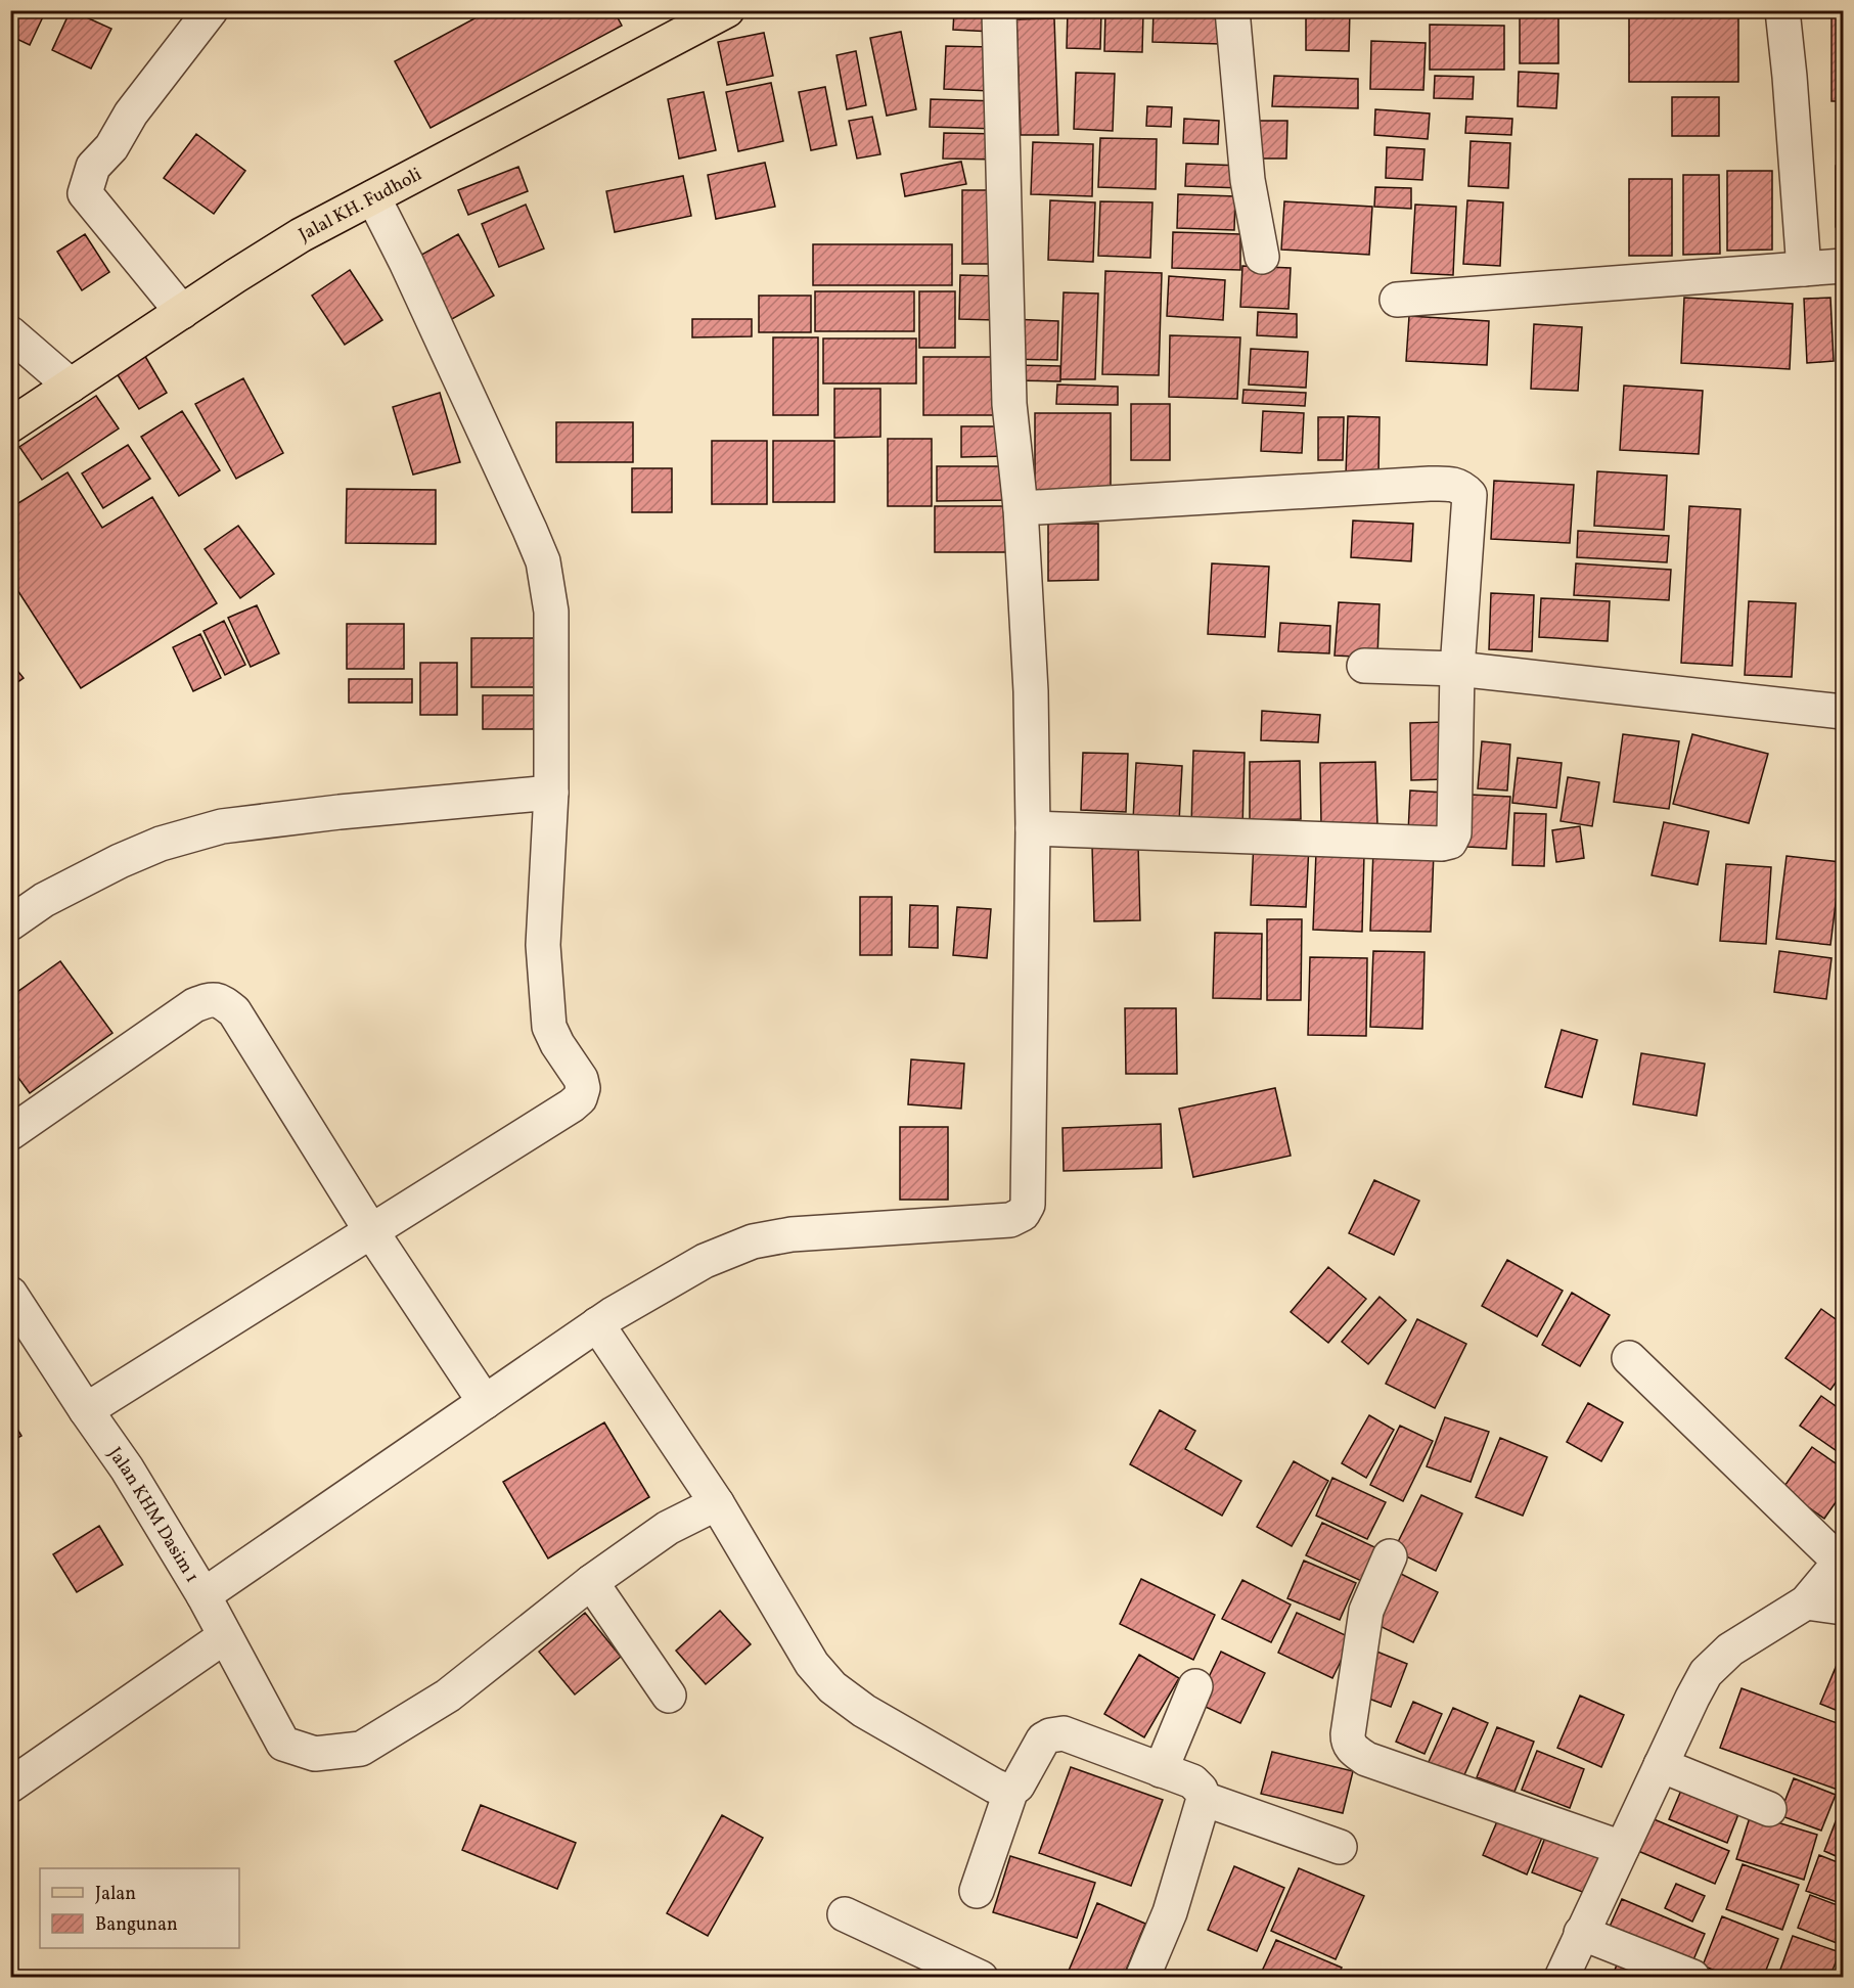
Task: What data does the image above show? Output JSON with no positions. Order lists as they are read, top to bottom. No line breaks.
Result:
{"streets":{"main road":["Jalal KH. Fudholi"],"street":["Jalan KHM Dasim 1"]},"legend":["Jalan","Bangunan"]}
